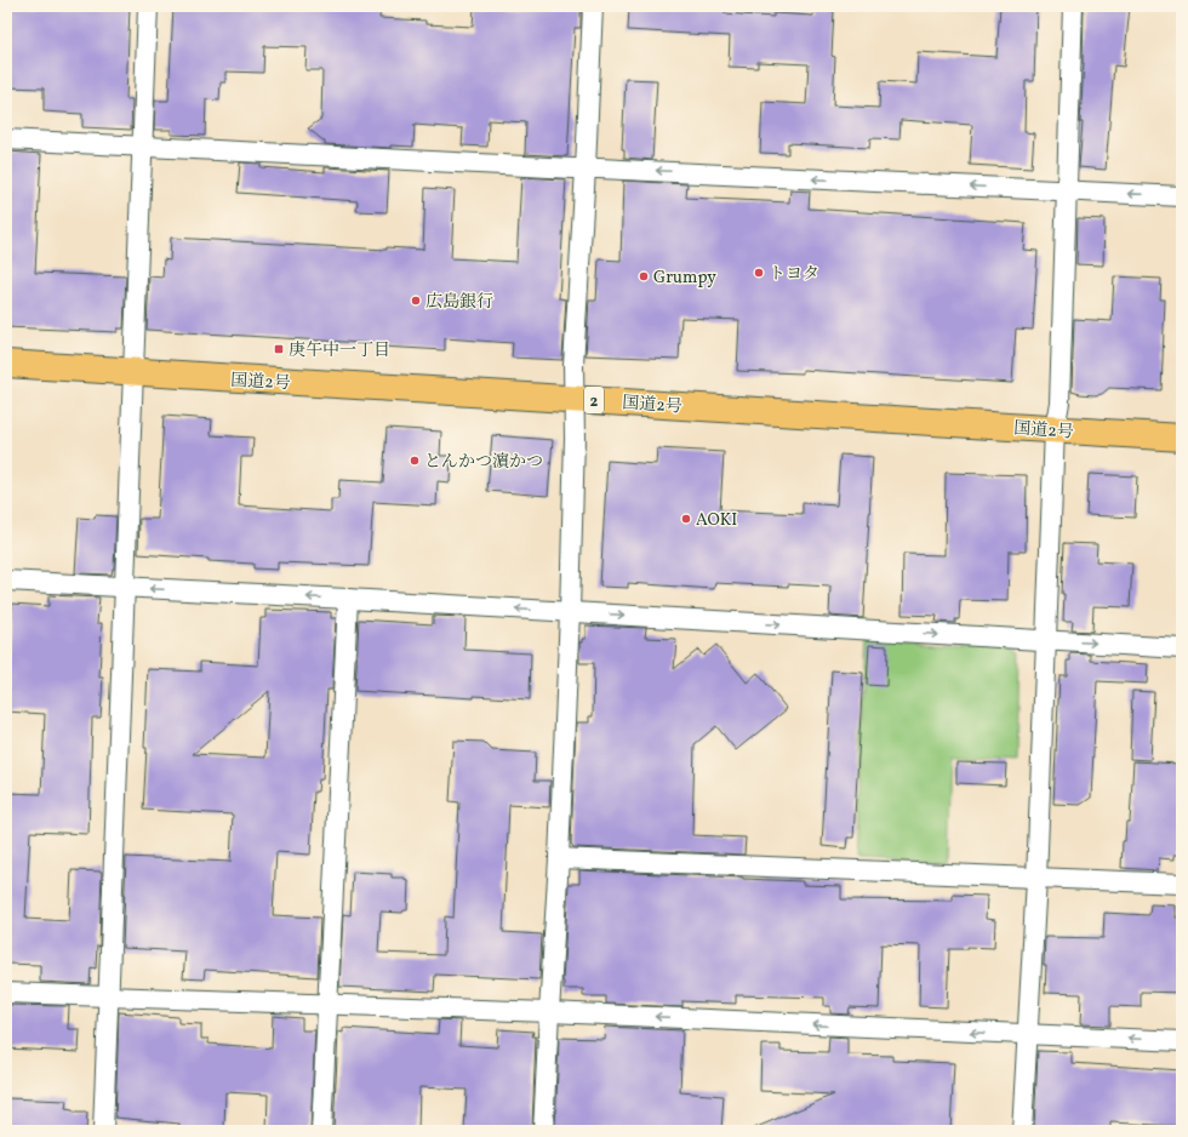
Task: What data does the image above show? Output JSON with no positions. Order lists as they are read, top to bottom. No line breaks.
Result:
{"streets":{"highway":["国道2号","2"]},"places":{"other":["トヨタ","Grumpy","広島銀行","とんかつ濵かつ","AOKI"],"transit":["庚午中一丁目"]}}
